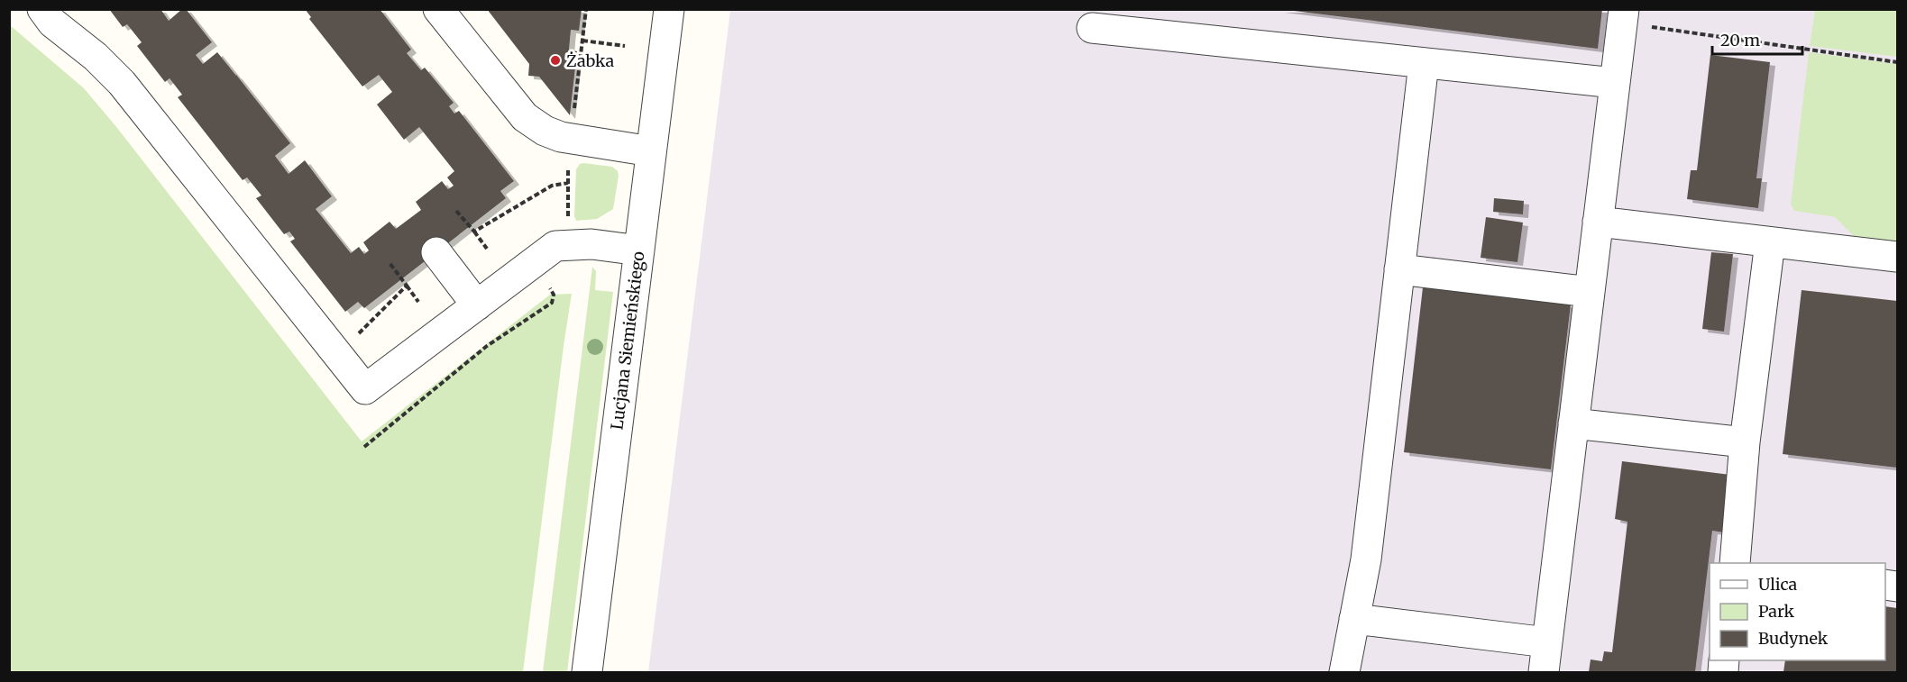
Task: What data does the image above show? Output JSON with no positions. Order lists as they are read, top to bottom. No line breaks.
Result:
{"streets":{"street":["Lucjana Siemieńskiego"]},"places":["Żabka"],"legend":["Ulica","Park","Budynek"],"scale_bar":"20 m"}
